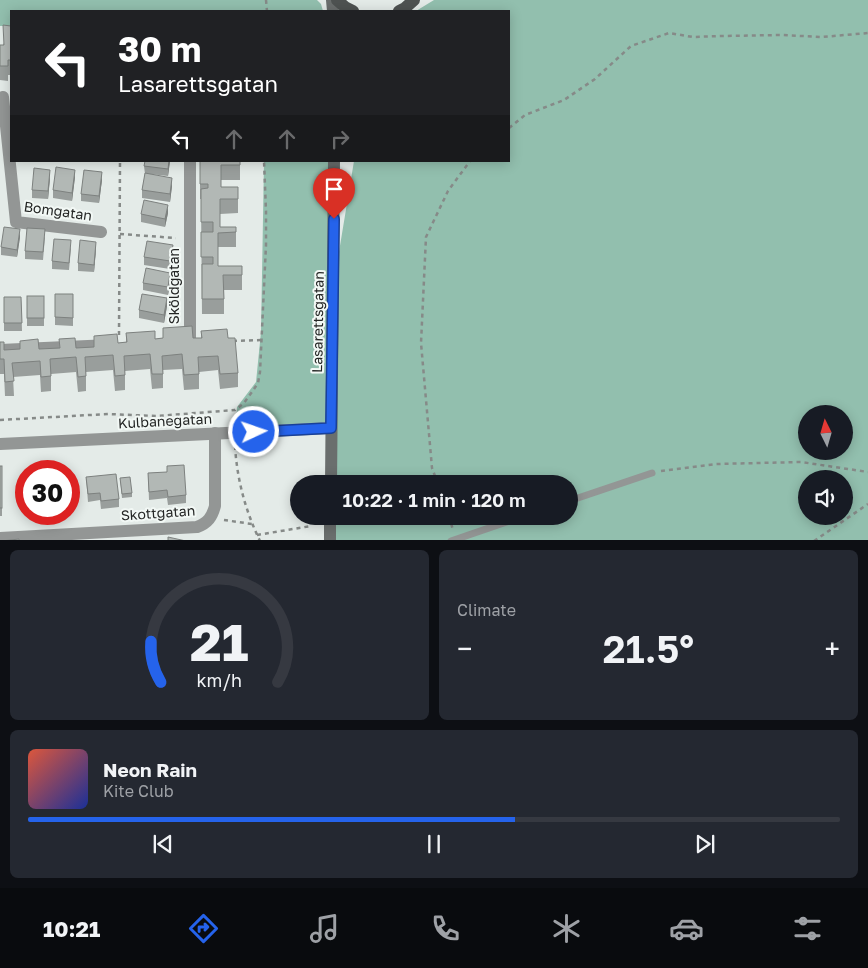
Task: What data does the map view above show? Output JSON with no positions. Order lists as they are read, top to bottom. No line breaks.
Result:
{"streets":{"street":["Bomgatan","Sköldgatan","Lasarettsgatan","Kulbanegatan","Skottgatan"]},"crossings":[["Lasarettsgatan","Kulbanegatan"],["Kulbanegatan","Skottgatan"]],"north":"top","page":{"turn":["30 m","Lasarettsgatan"],"limit":"30","trip":"10:22 · 1 min · 120 m","tile":"Climate","heat":["−","21.5°","+"],"song":["Neon Rain","Kite Club"],"tabs":"10:21","gauge":["21","km/h"]}}
